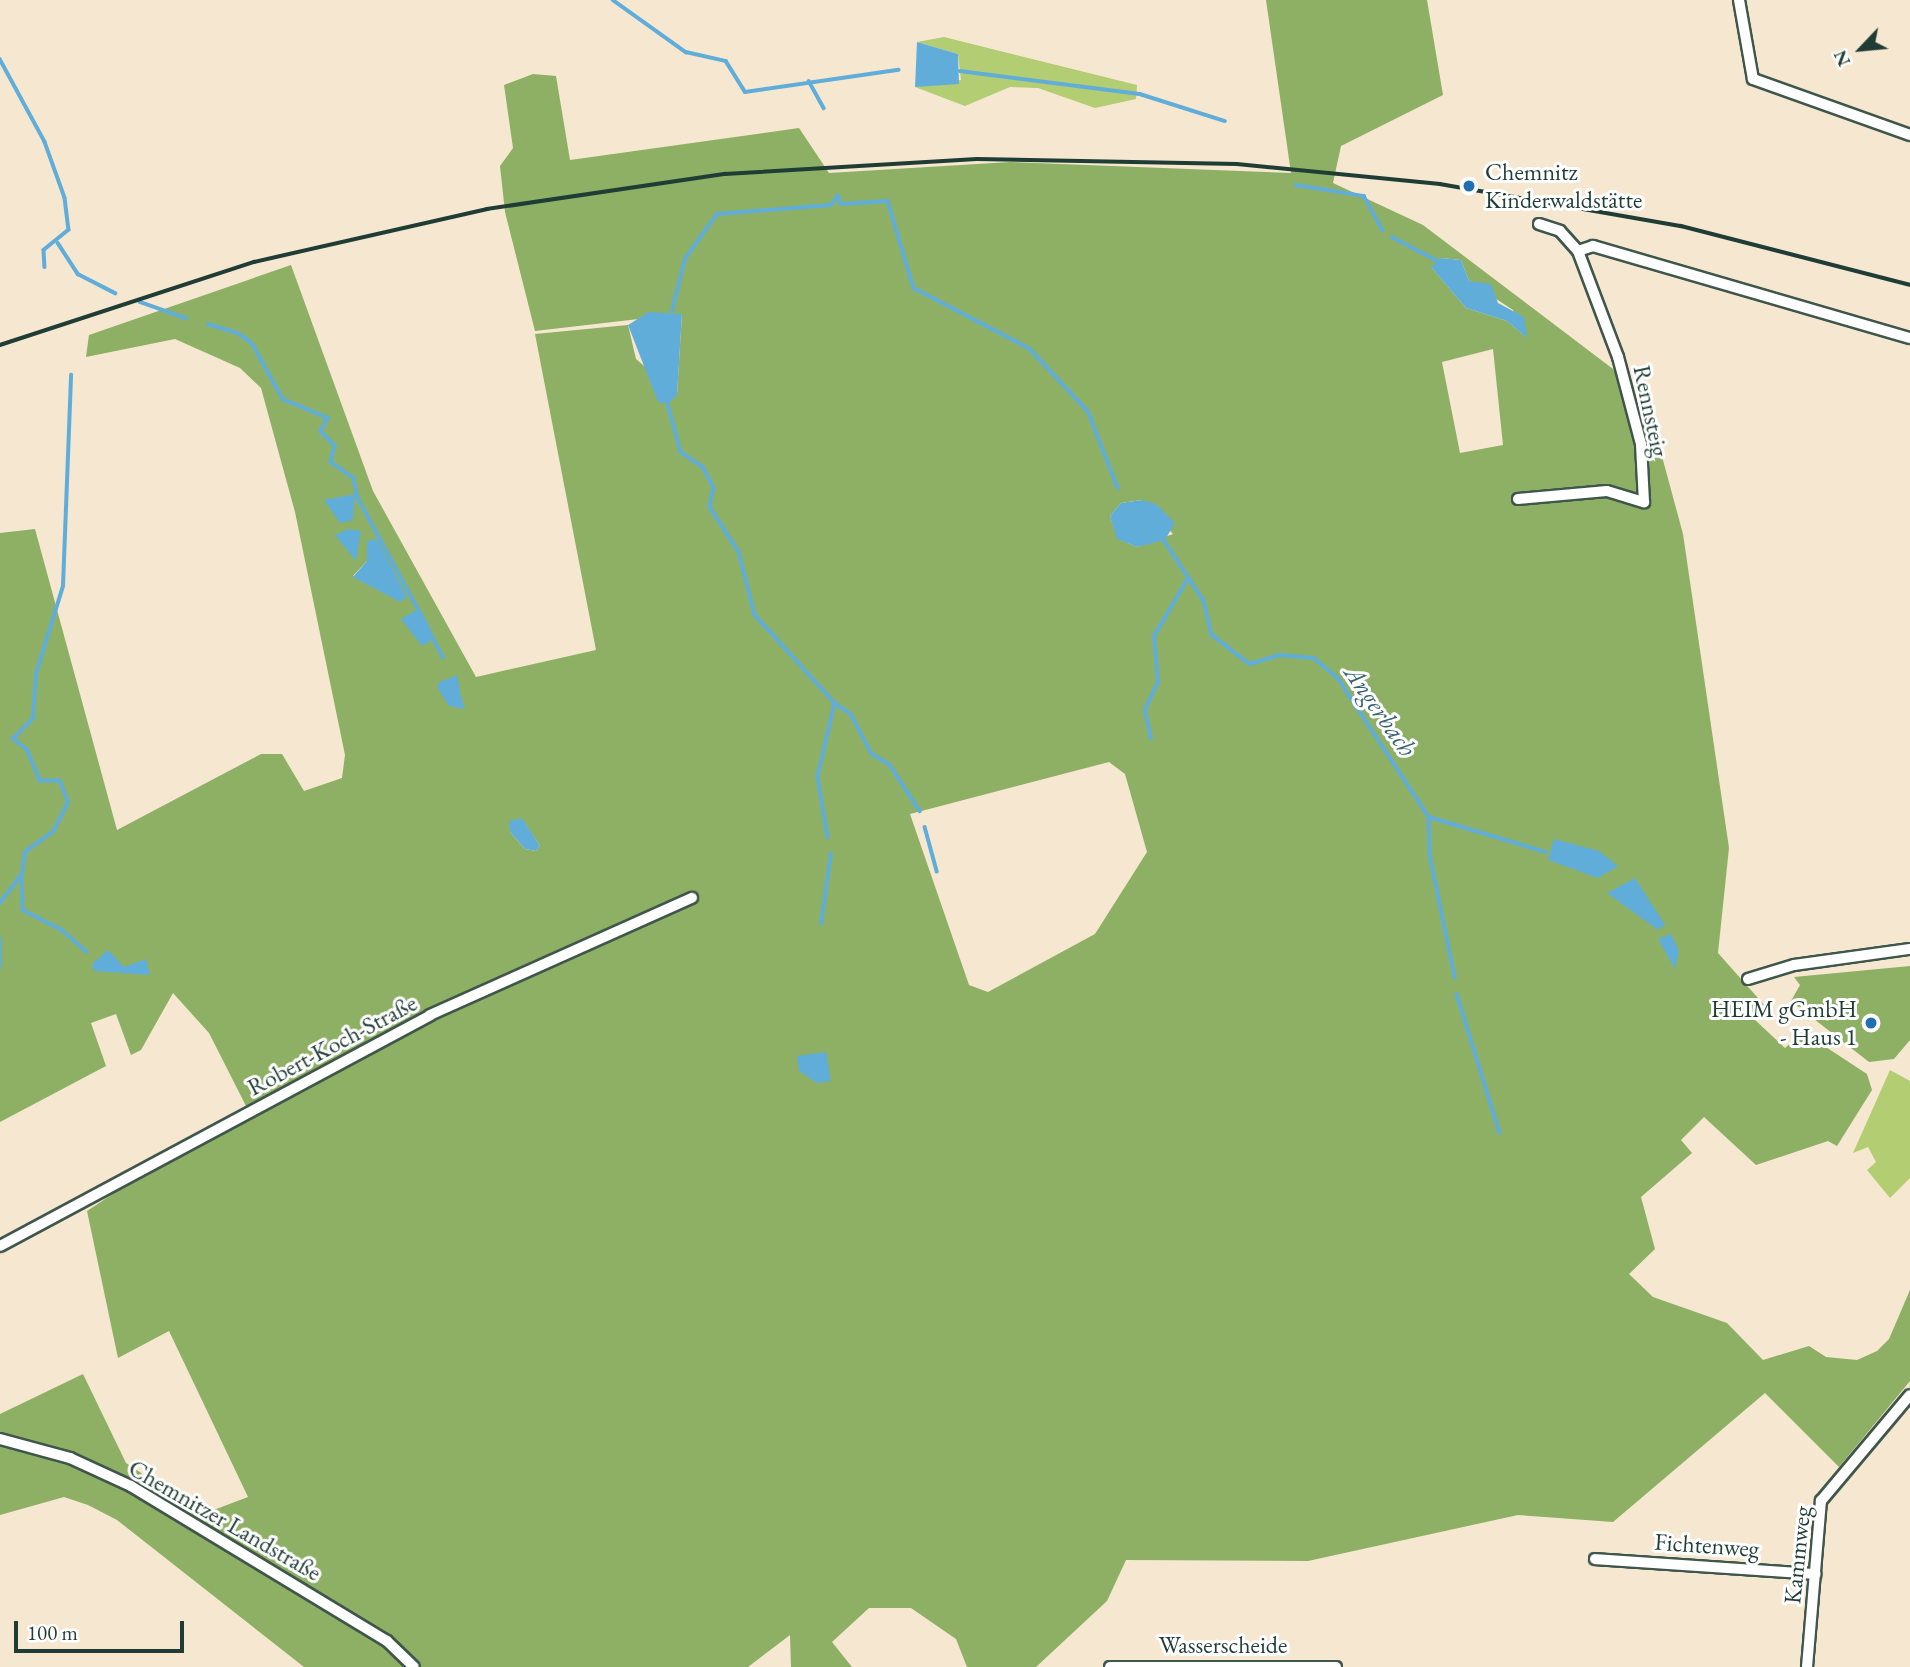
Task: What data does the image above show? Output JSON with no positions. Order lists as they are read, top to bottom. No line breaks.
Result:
{"streets":{"street":["Rennsteig","Robert-Koch-Straße","Chemnitzer Landstraße","Fichtenweg","Kammweg","Wasserscheide"]},"crossings":[["Fichtenweg","Kammweg"]],"water":["Angerbach"],"places":["Chemnitz Kinderwaldstätte","HEIM gGmbH - Haus 1"],"scale_bar":"100 m","north":"bottom left"}
